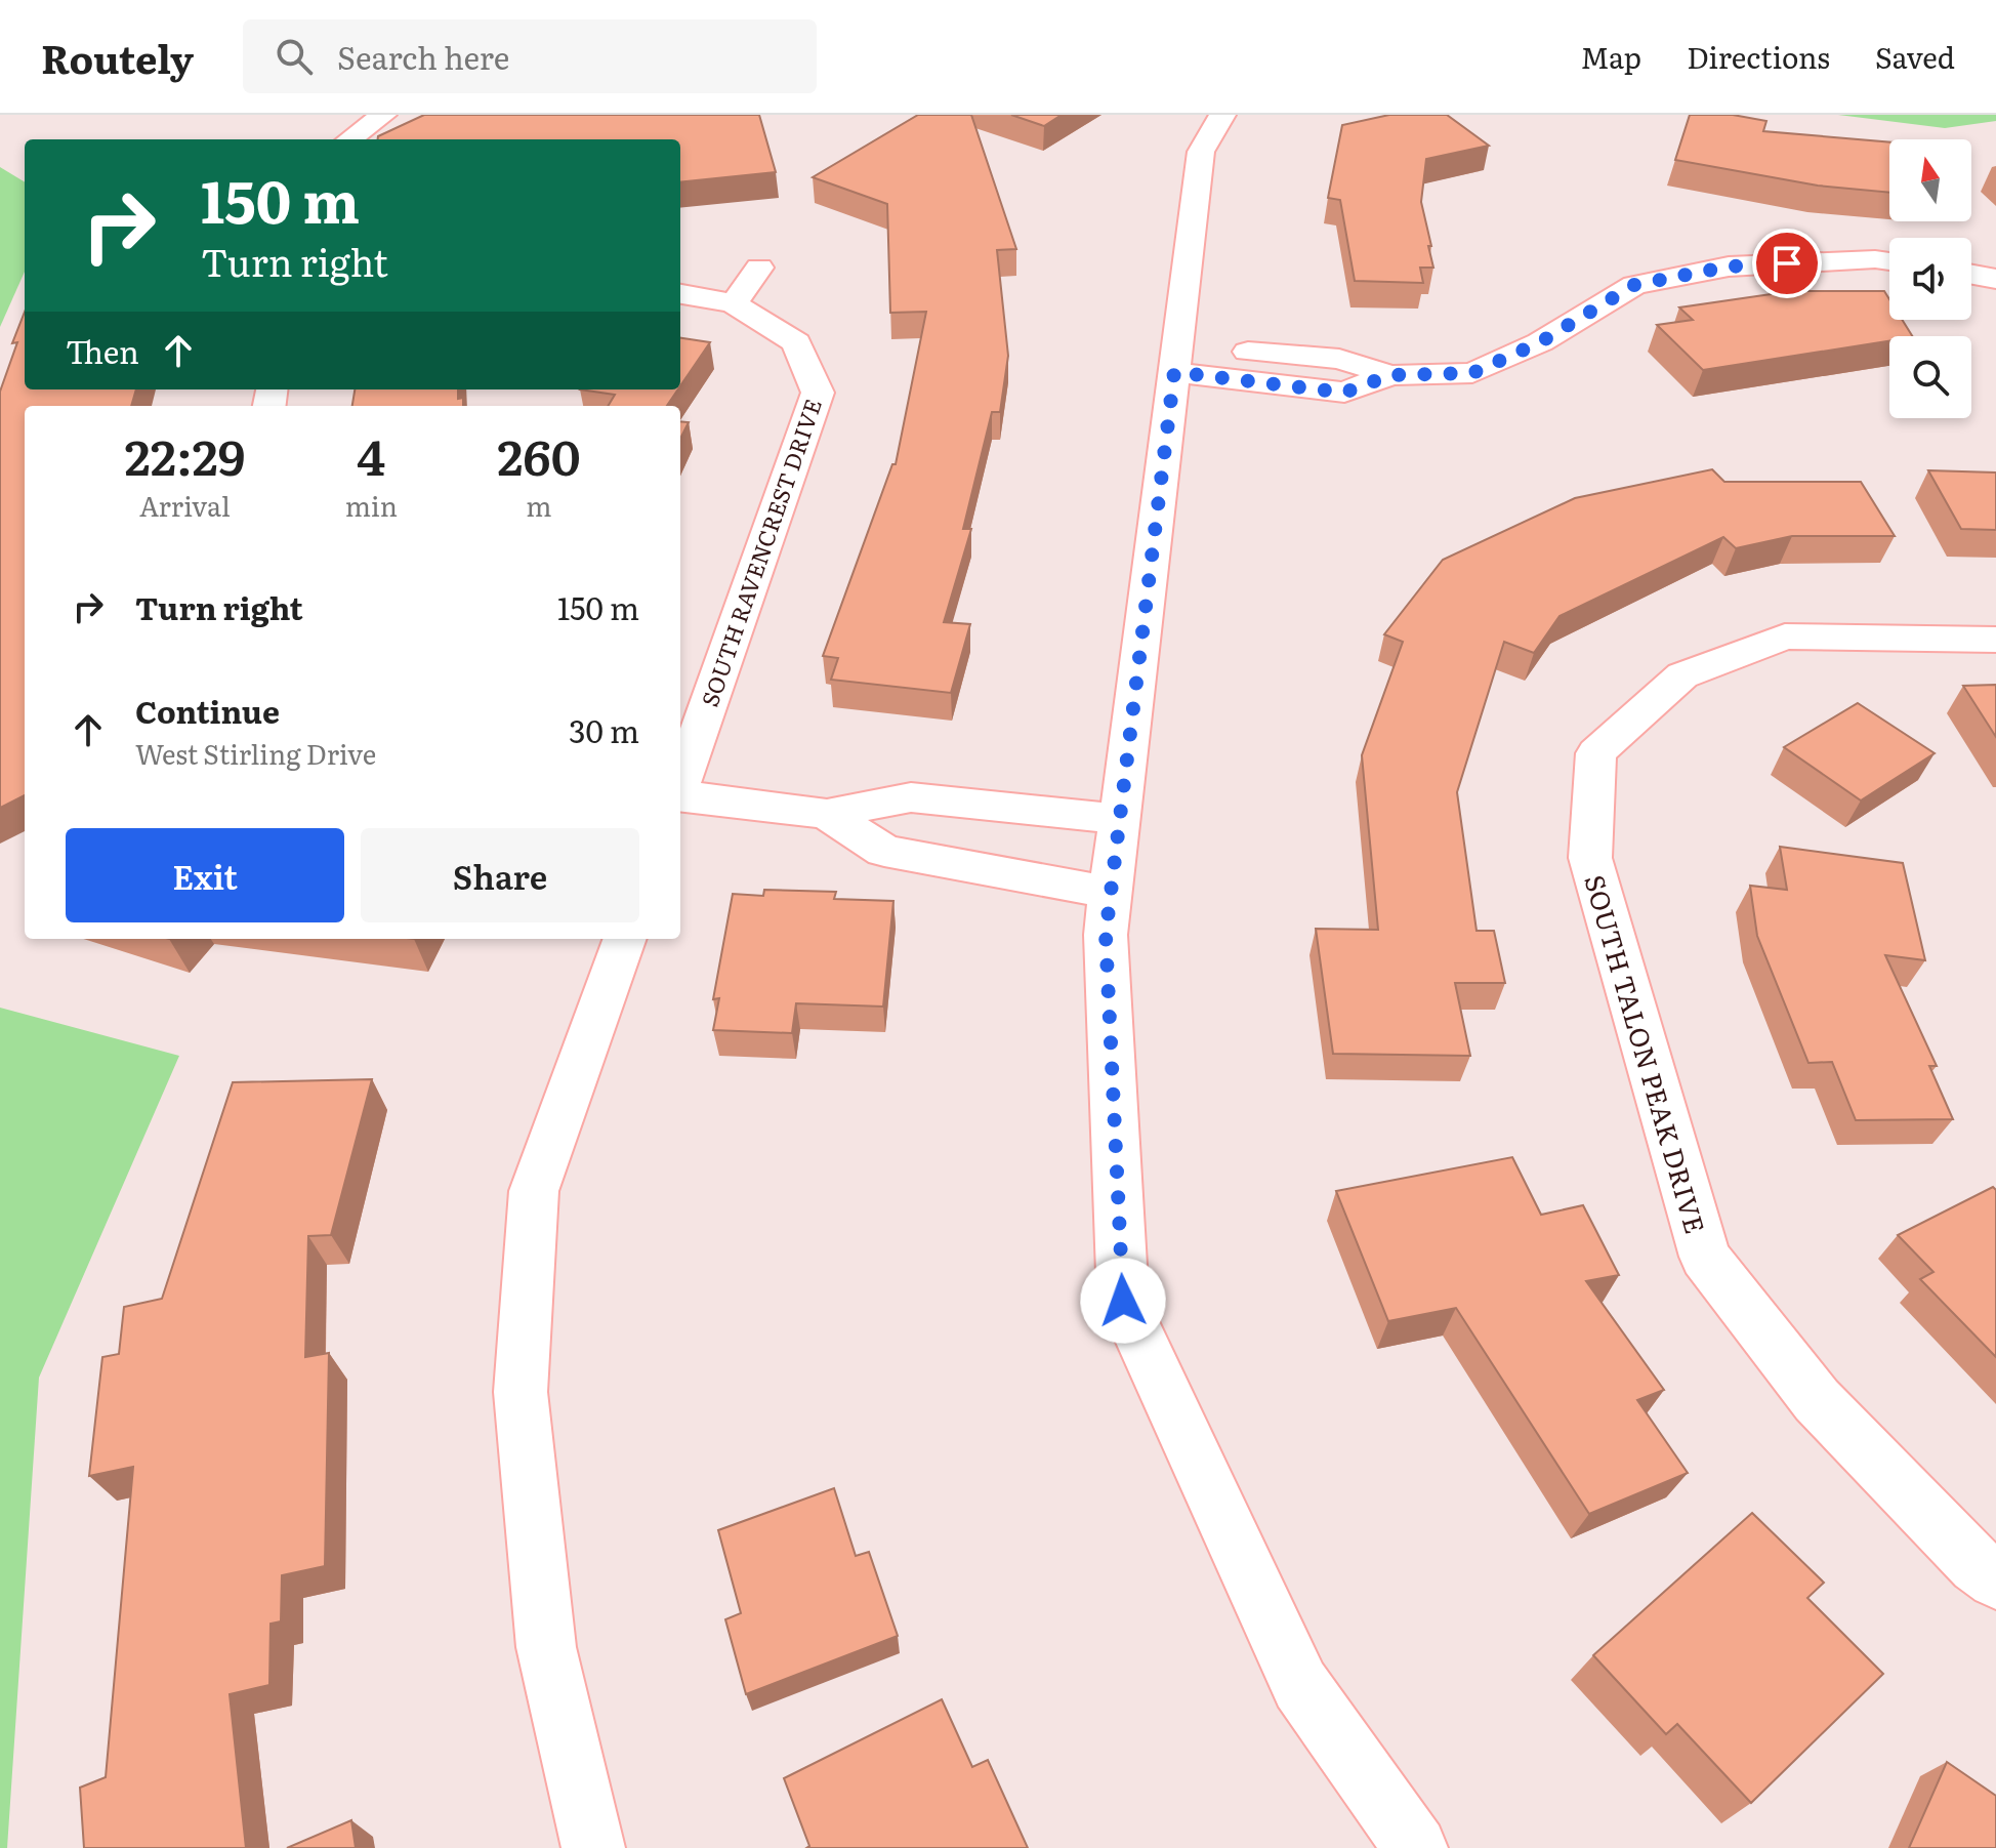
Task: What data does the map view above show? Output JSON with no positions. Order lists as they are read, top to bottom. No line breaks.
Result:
{"streets":{"street":["SOUTH RAVENCREST DRIVE","SOUTH TALON PEAK DRIVE"]},"north":"top","page":{"header":"Routely","search":"Search here","nav":["Map","Directions","Saved"],"turn":["150 m","Turn right"],"then":"Then","eta":["22:29","Arrival","4","min","260","m"],"list":[{"name":"Turn right","value":"150 m"},{"name":"Continue","note":"West Stirling Drive","value":"30 m"}],"buttons":["Exit","Share"]}}
